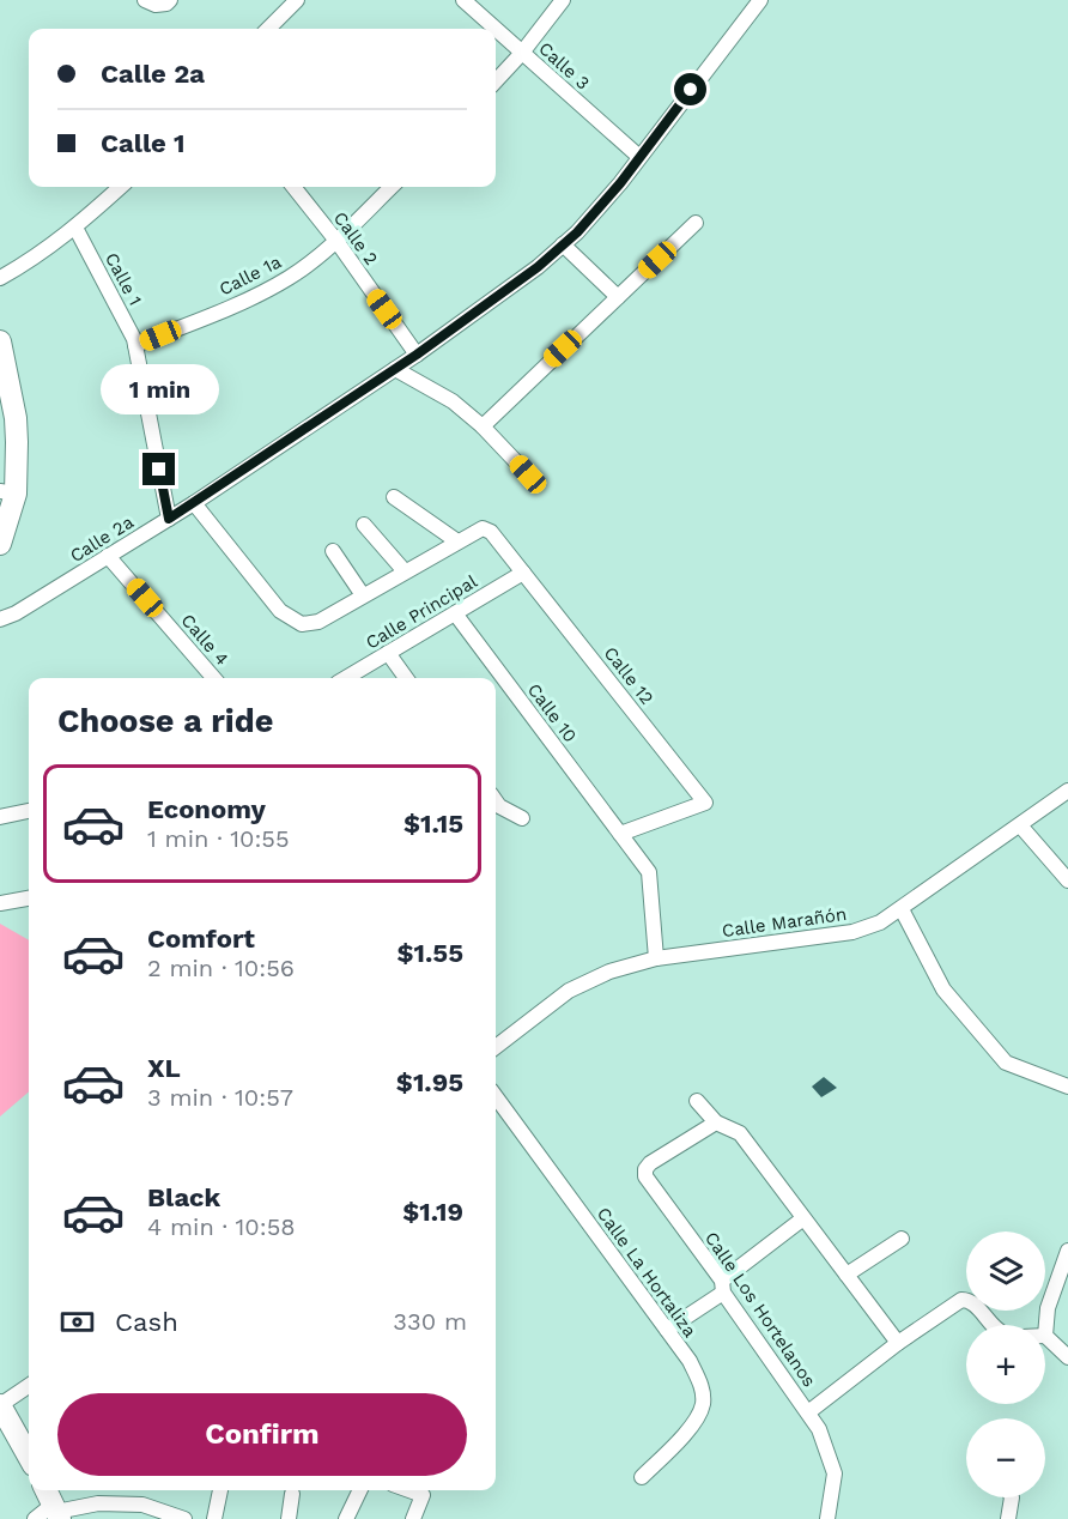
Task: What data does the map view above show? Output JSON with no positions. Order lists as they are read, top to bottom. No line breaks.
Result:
{"streets":{"street":["Calle 3","Calle 2","Calle 1a","Calle 1","Calle 2a","Calle Principal","Calle 4","Calle 12","Calle 10","Calle Marañón","Calle La Hortaliza","Calle Los Hortelanos"]},"crossings":[["Calle 3","Calle 2a"],["Calle 2","Calle 1a"],["Calle 2","Calle 2a"],["Calle 1a","Calle 1"],["Calle 1","Calle 2a"],["Calle 2a","Calle 4"],["Calle Principal","Calle 12"],["Calle Principal","Calle 10"],["Calle 12","Calle 10"],["Calle 10","Calle Marañón"]],"page":{"banner":["Calle 2a","Calle 1"],"bubble":"1 min","heading":"Choose a ride","list":[{"name":"Economy","note":"1 min · 10:55","value":"$1.15"},{"name":"Comfort","note":"2 min · 10:56","value":"$1.55"},{"name":"XL","note":"3 min · 10:57","value":"$1.95"},{"name":"Black","note":"4 min · 10:58","value":"$1.19"}],"map_buttons":["+","−"],"pay":["Cash","330 m"],"buttons":"Confirm"}}
